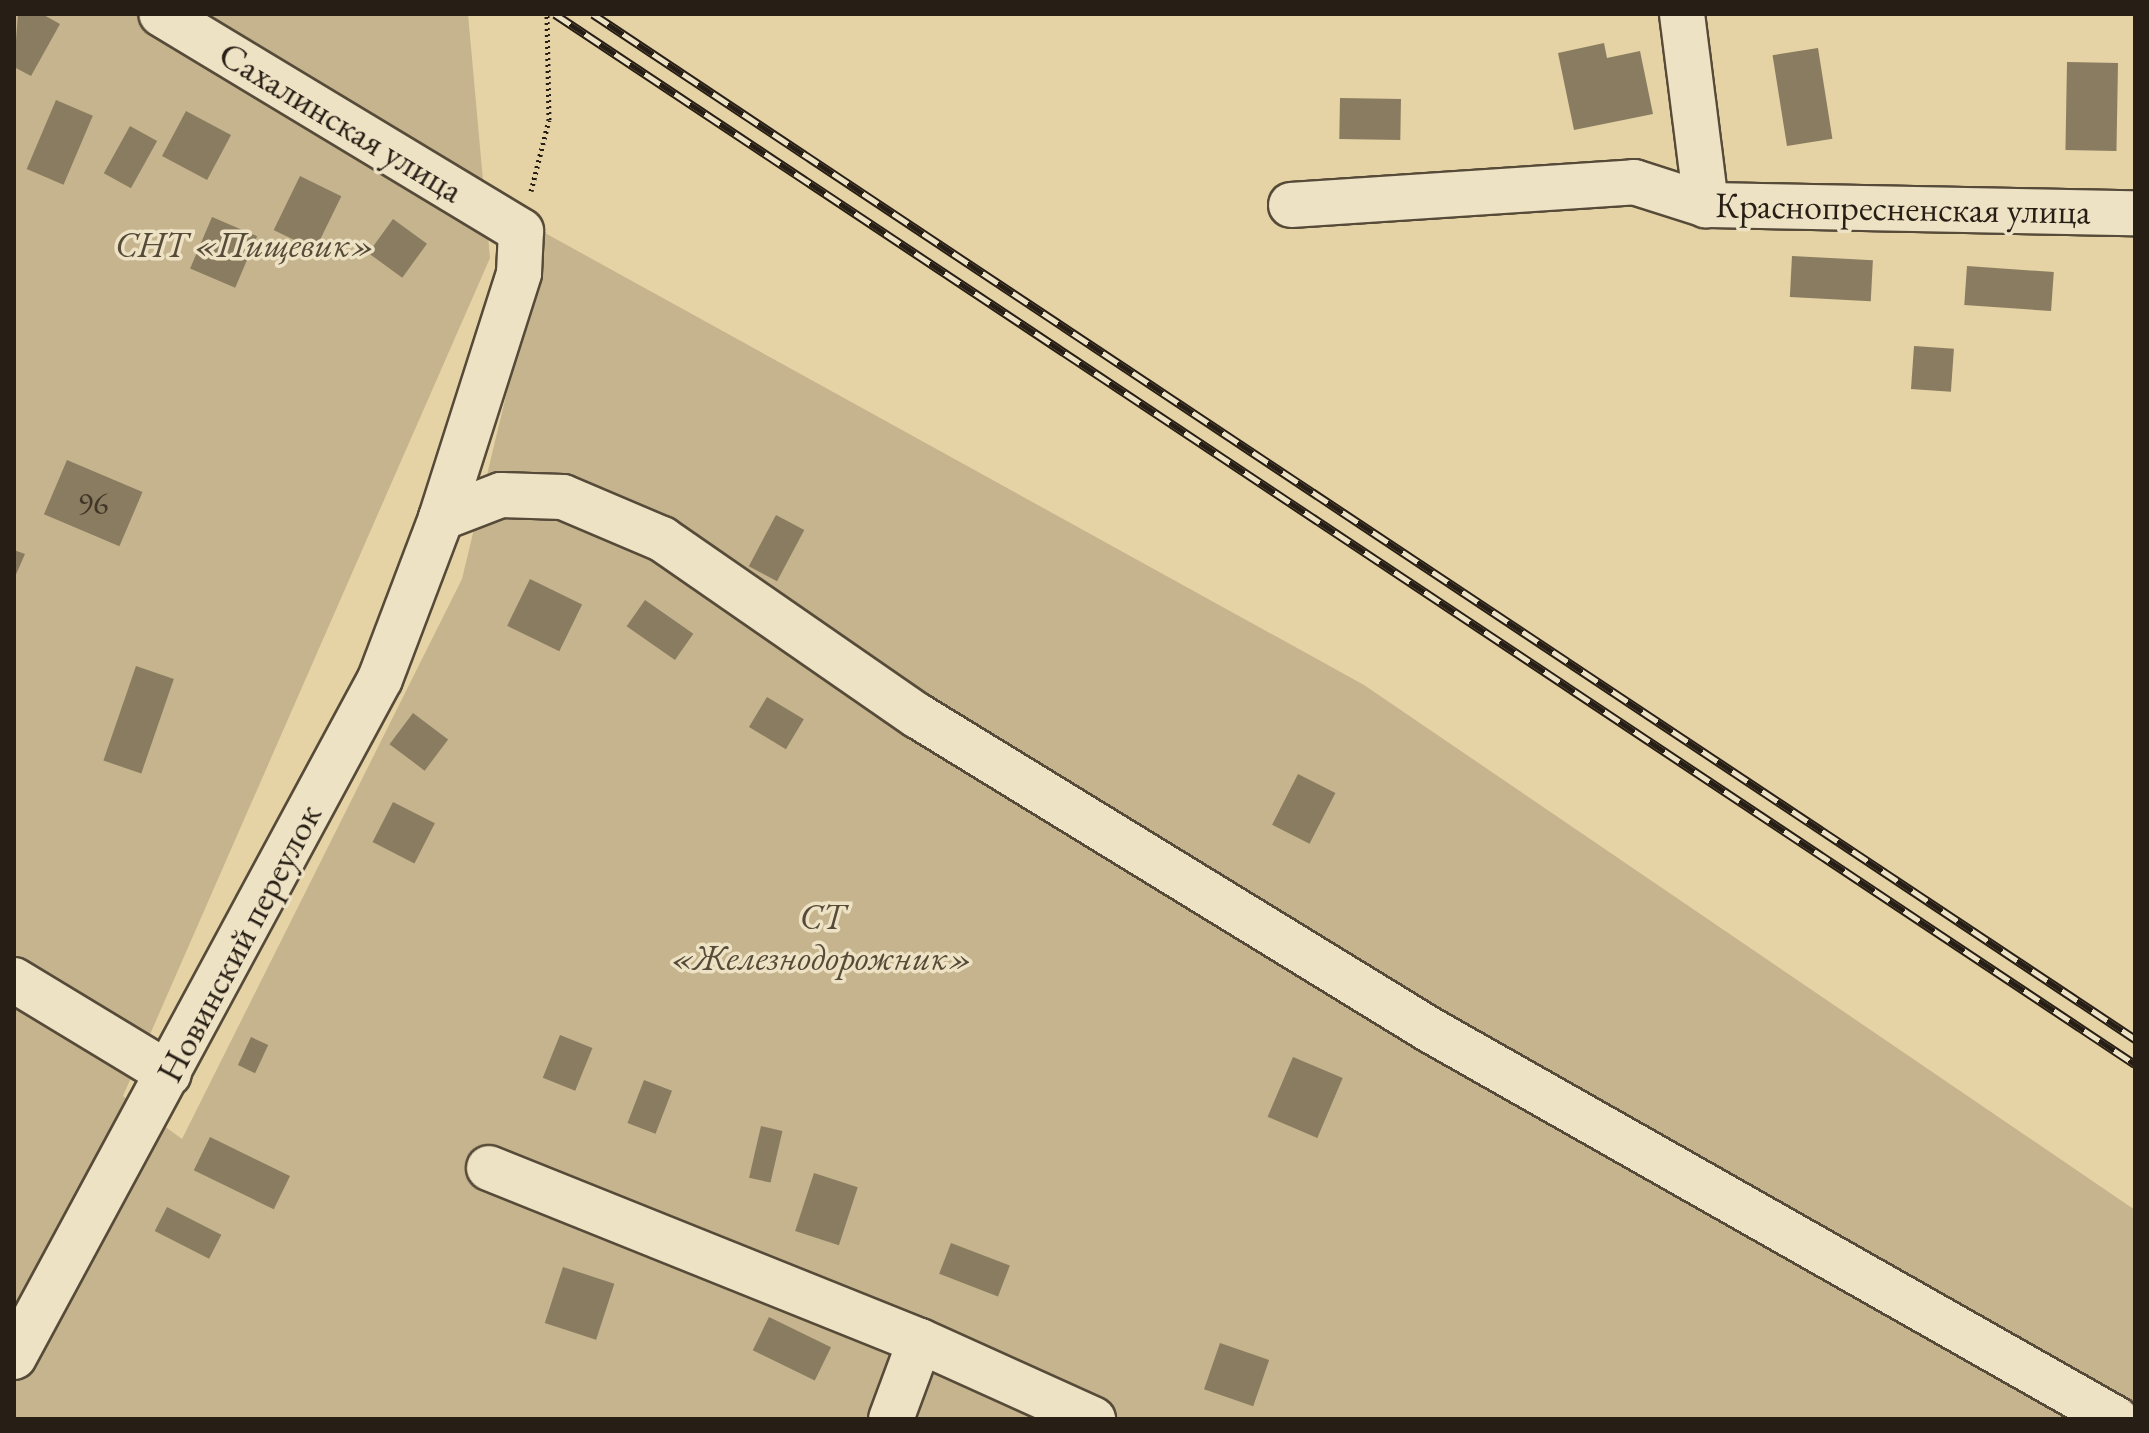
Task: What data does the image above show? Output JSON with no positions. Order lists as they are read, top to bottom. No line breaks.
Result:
{"streets":{"street":["Сахалинская улица","Краснопресненская улица","Новинский переулок"]},"crossings":[["Сахалинская улица","Новинский переулок"]],"parks":["СНТ «Пищевик»","СТ «Железнодорожник»"],"house_numbers":["96"]}
